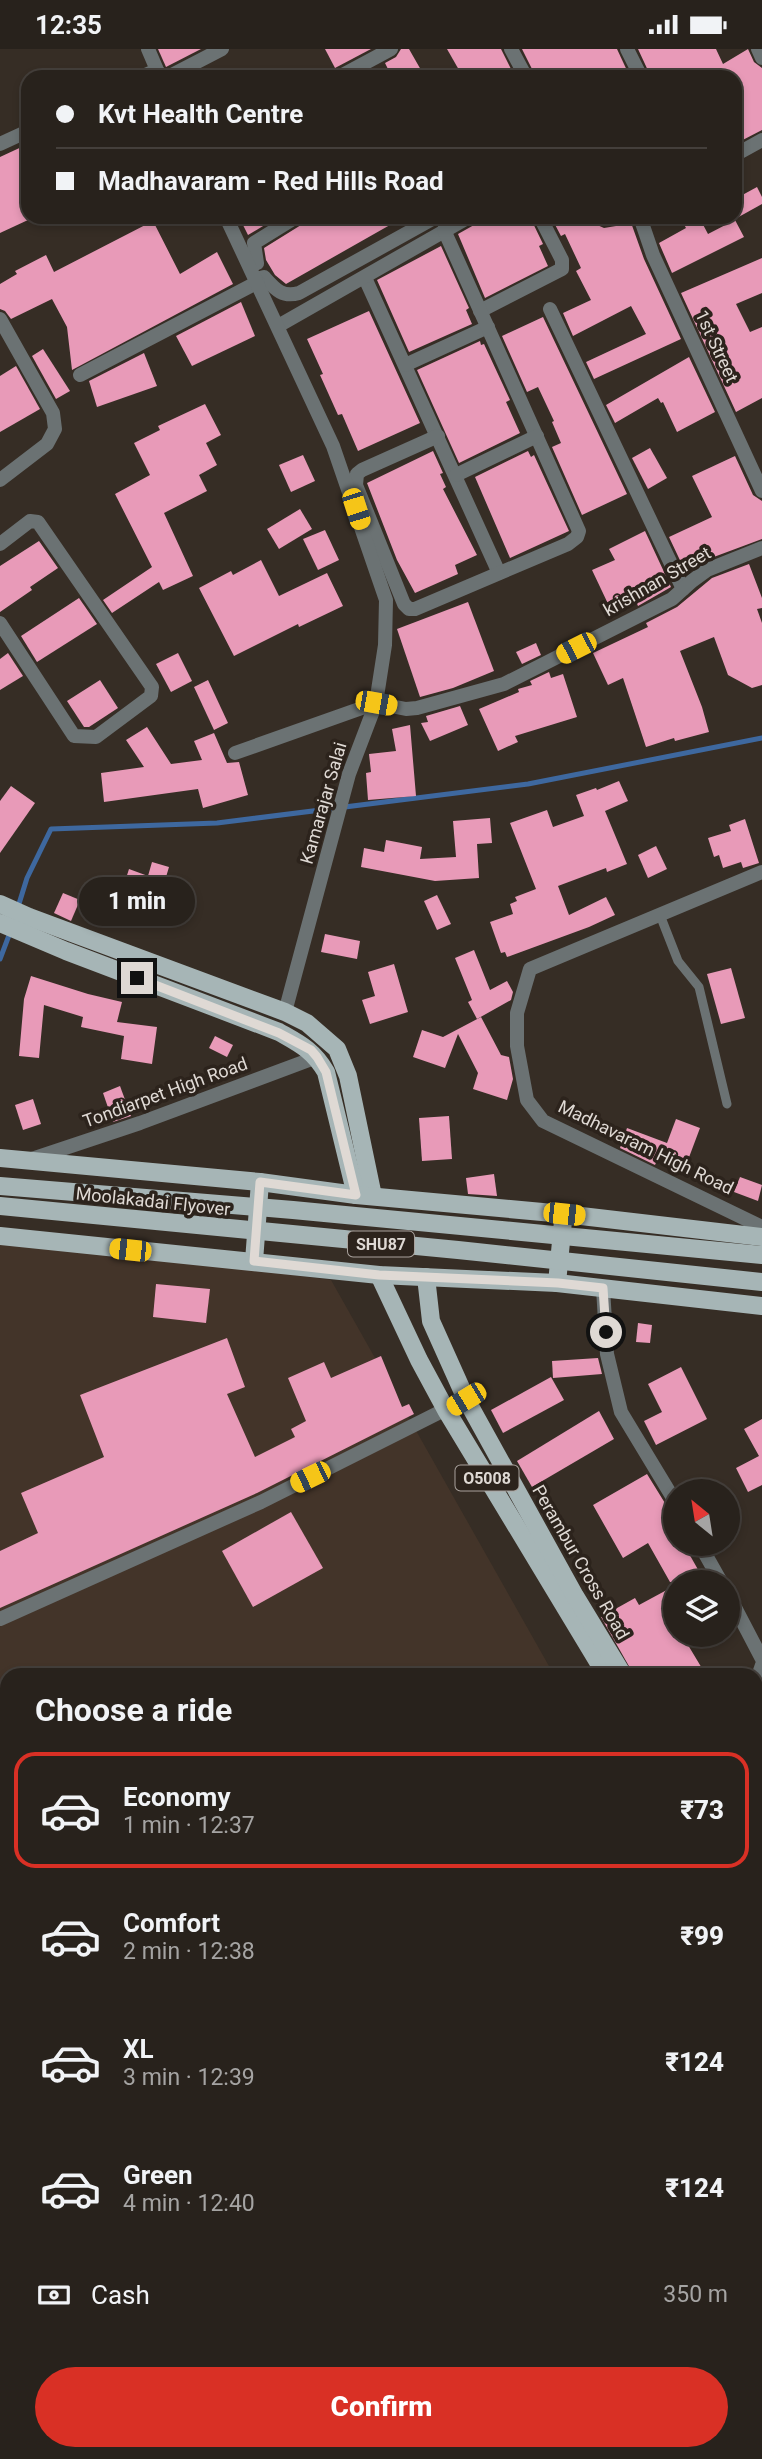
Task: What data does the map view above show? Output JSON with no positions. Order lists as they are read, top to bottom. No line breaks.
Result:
{"streets":{"main road":["Moolakadai Flyover","SHU87","O5008","Perambur Cross Road"],"street":["1st Street","krishnan Street","Kamarajar Salai","Tondiarpet High Road","Madhavaram High Road"]},"crossings":[["krishnan Street","Kamarajar Salai"]],"north":"top left","page":{"status":"12:35","banner":["Kvt Health Centre","Madhavaram - Red Hills Road"],"bubble":"1 min","heading":"Choose a ride","list":[{"name":"Economy","note":"1 min · 12:37","value":"₹73"},{"name":"Comfort","note":"2 min · 12:38","value":"₹99"},{"name":"XL","note":"3 min · 12:39","value":"₹124"},{"name":"Green","note":"4 min · 12:40","value":"₹124"}],"pay":["Cash","350 m"],"buttons":"Confirm"}}
